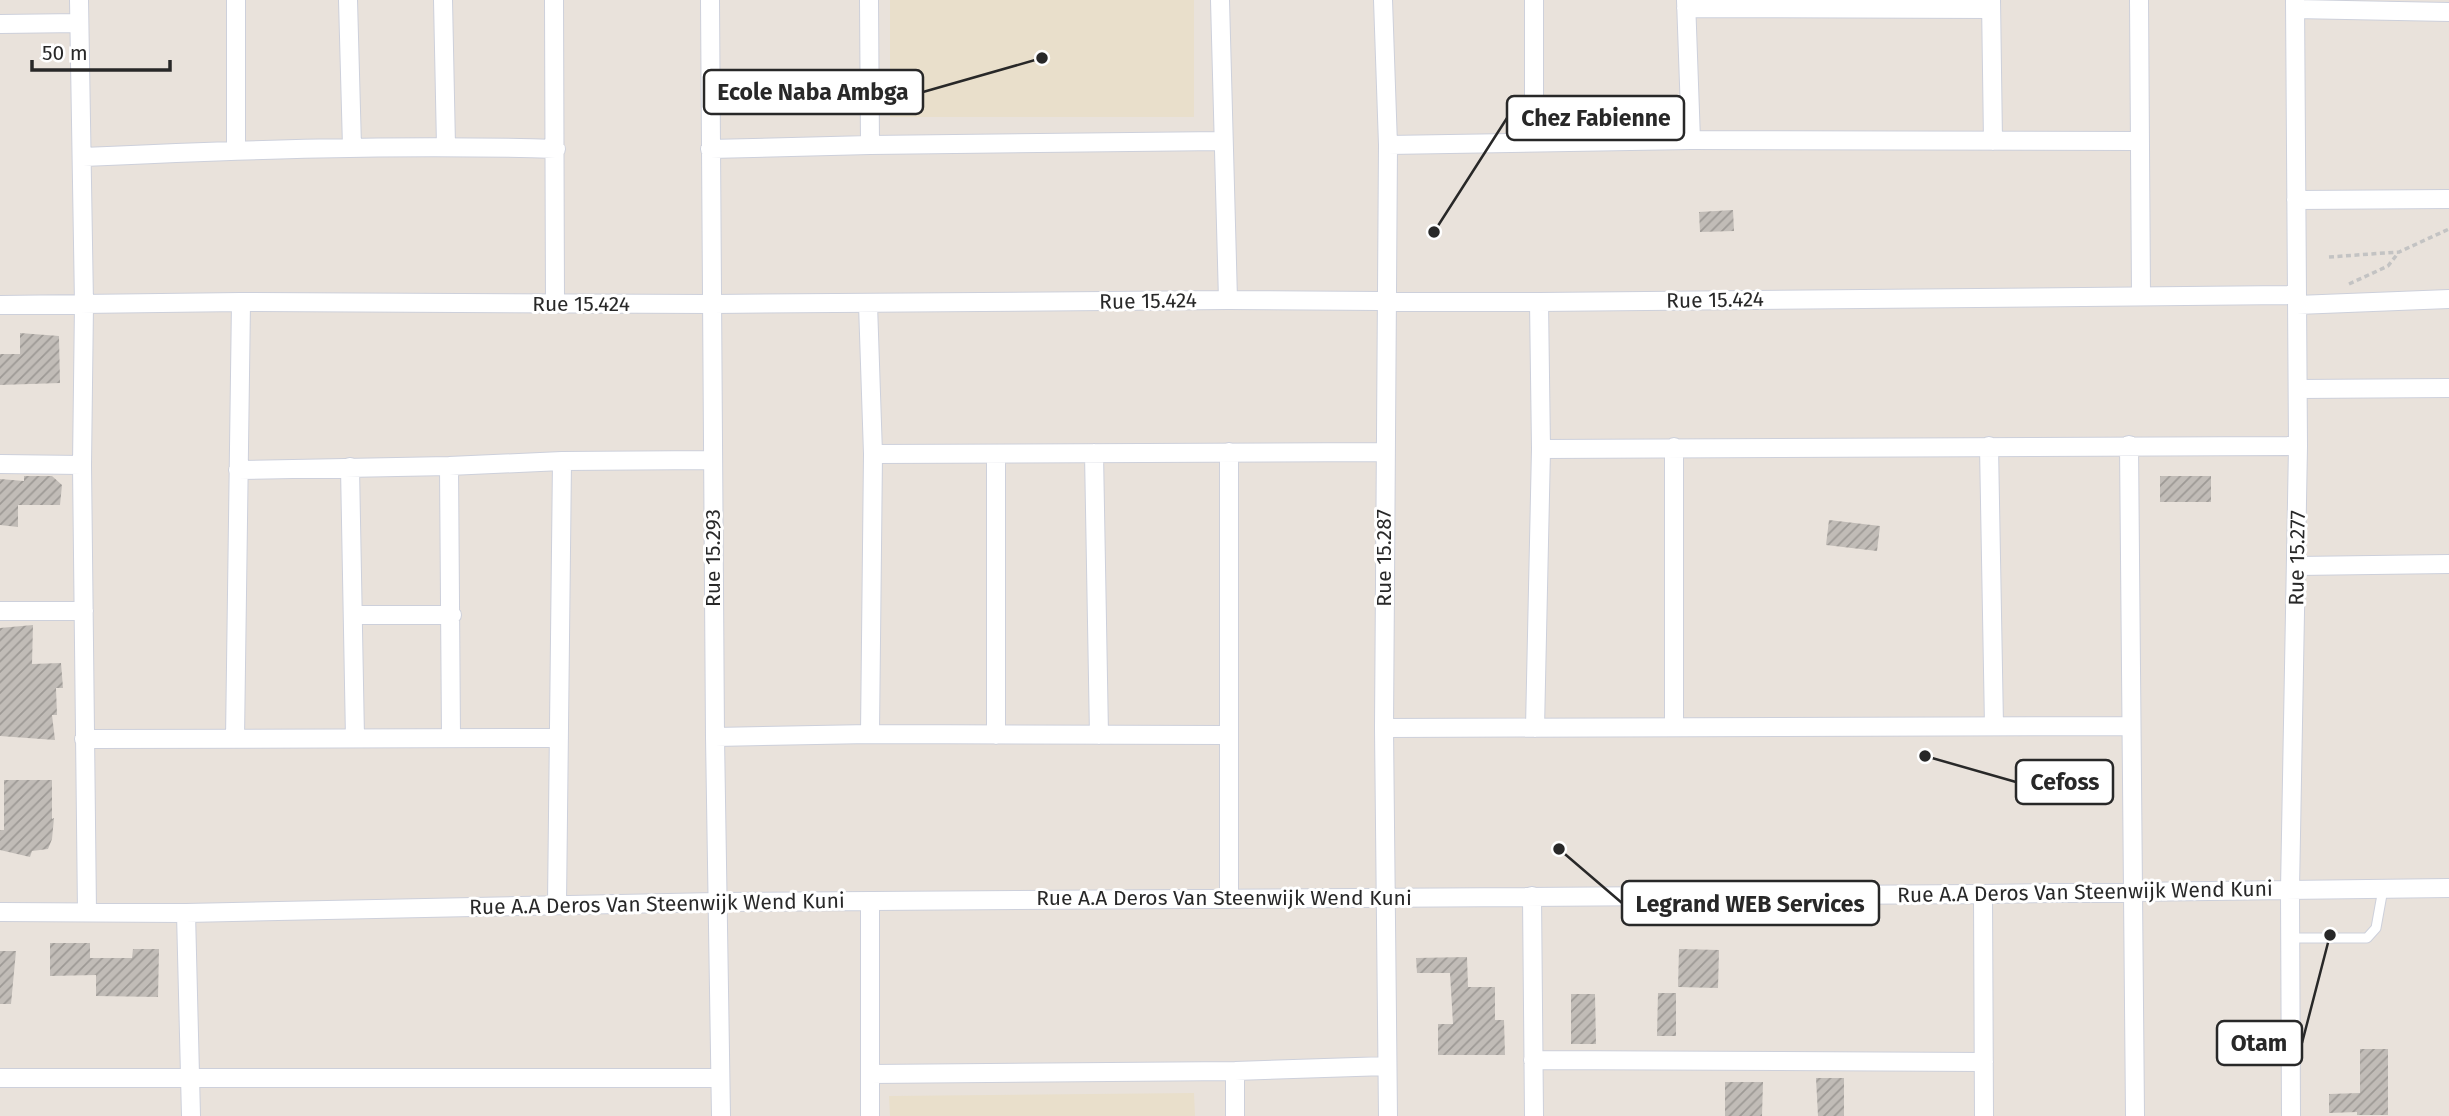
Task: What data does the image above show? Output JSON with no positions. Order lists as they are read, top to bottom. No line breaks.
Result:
{"streets":{"street":["Rue 15.424","Rue 15.293","Rue 15.287","Rue 15.277","Rue A.A Deros Van Steenwijk Wend Kuni"]},"crossings":[["Rue 15.424","Rue 15.293"],["Rue 15.424","Rue 15.287"],["Rue 15.424","Rue 15.277"],["Rue 15.293","Rue A.A Deros Van Steenwijk Wend Kuni"],["Rue 15.287","Rue A.A Deros Van Steenwijk Wend Kuni"],["Rue 15.277","Rue A.A Deros Van Steenwijk Wend Kuni"]],"places":["Ecole Naba Ambga","Chez Fabienne","Cefoss","Legrand WEB Services","Otam"],"scale_bar":"50 m"}
